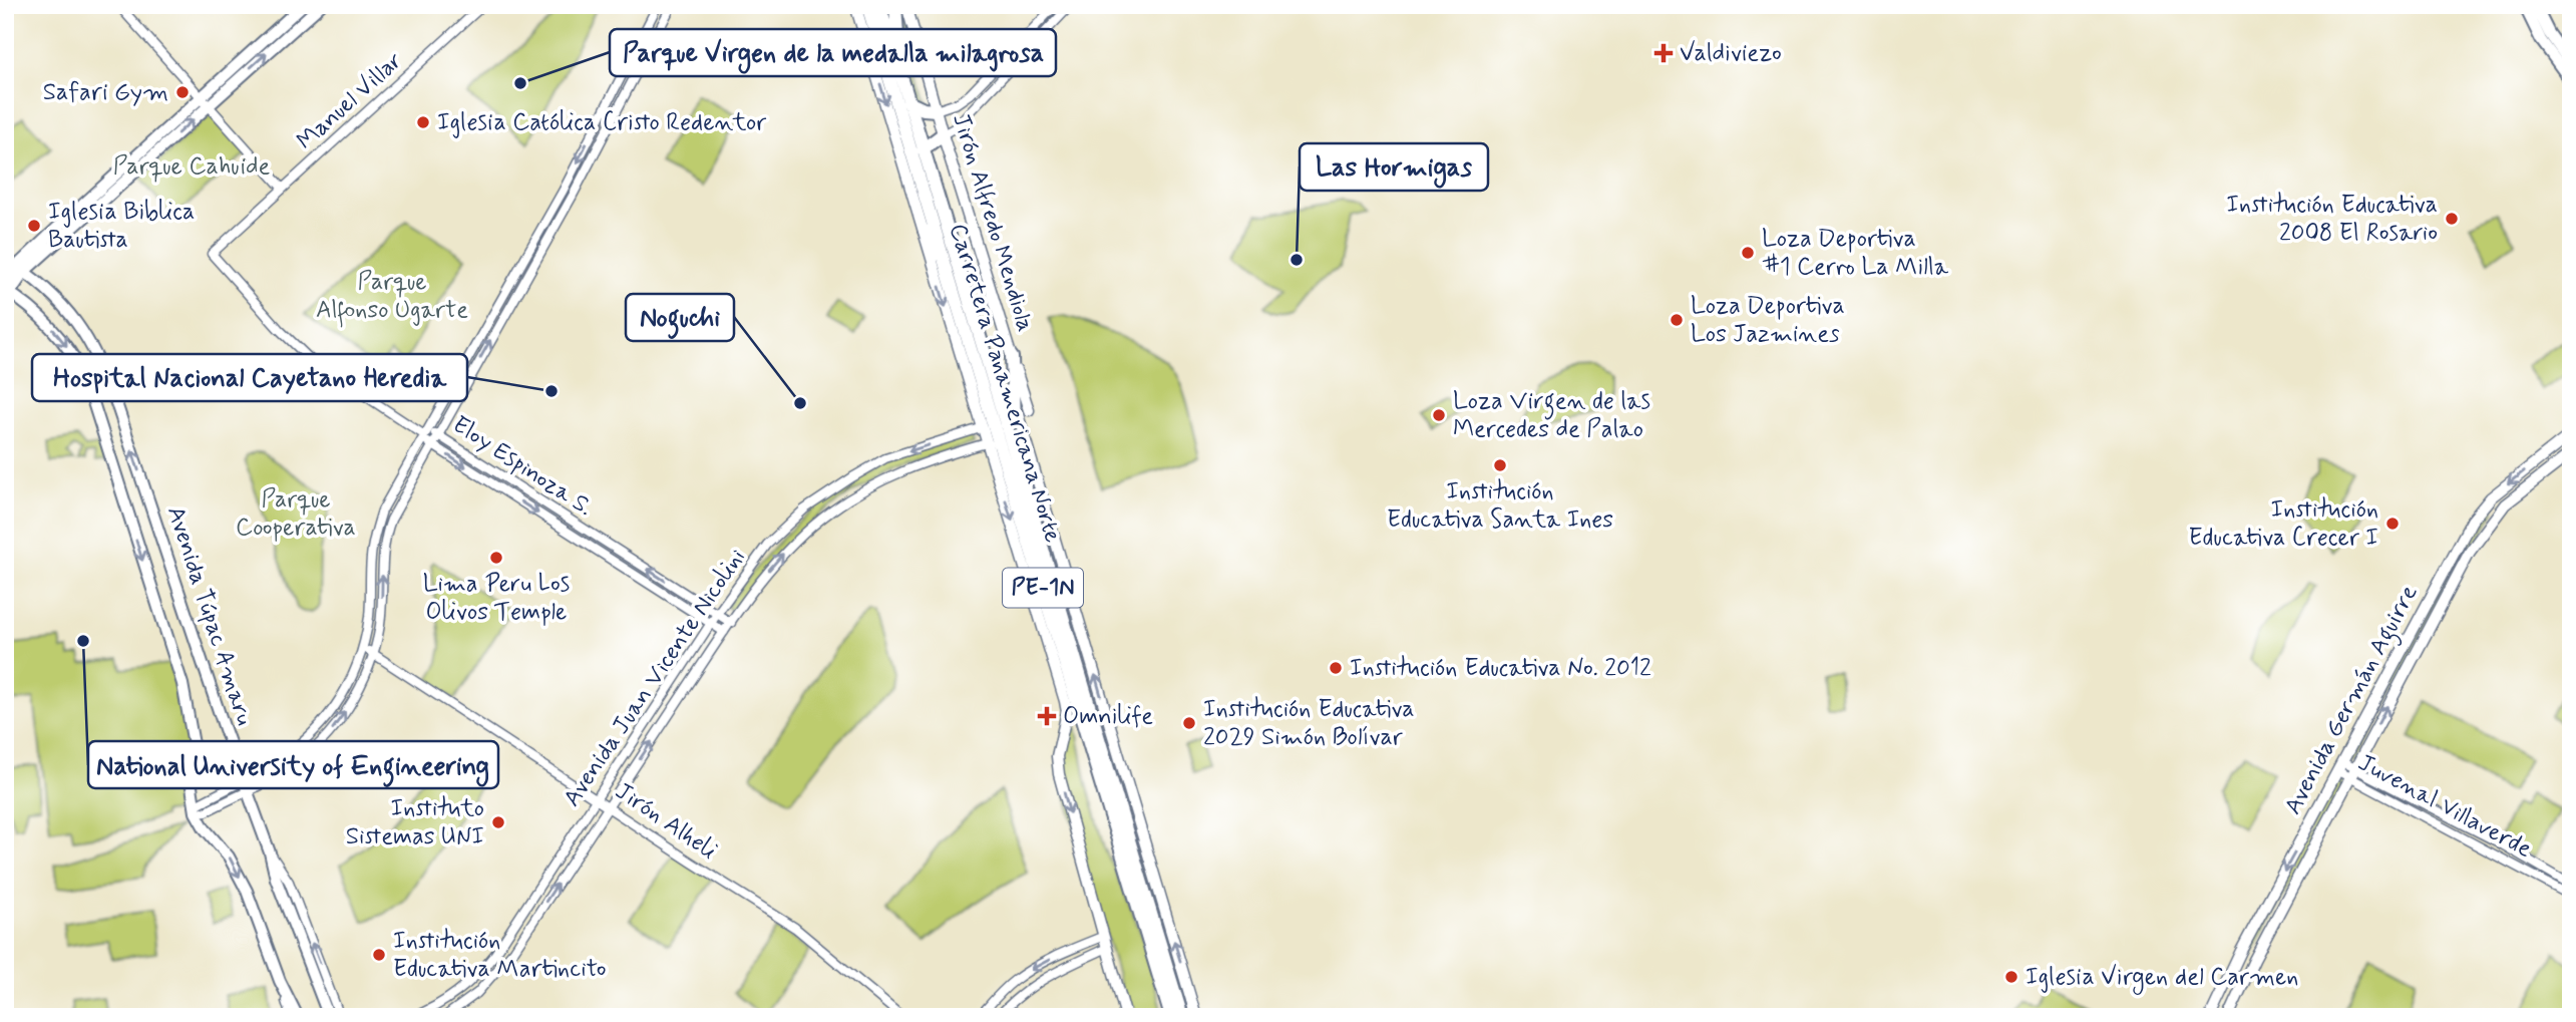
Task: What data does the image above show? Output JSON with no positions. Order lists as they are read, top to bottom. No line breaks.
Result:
{"streets":{"highway":["Carretera Panamericana Norte","PE-1N"],"main road":["Jirón Alfredo Mendiola","Avenida Túpac Amaru","Avenida Germán Aguirre"],"street":["Manuel Villar","Eloy Espinoza S.","Avenida Juan Vicente Nicolini","Juvenal Villaverde","Jirón Alheli"]},"crossings":[["Manuel Villar","Eloy Espinoza S."],["Eloy Espinoza S.","Avenida Juan Vicente Nicolini"],["Avenida Juan Vicente Nicolini","Jirón Alheli"],["Avenida Germán Aguirre","Juvenal Villaverde"]],"parks":["Parque Cahuide","Parque Alfonso Ugarte","Parque Cooperativa"],"places":{"health":["Valdiviezo","Omnilife"],"other":["Parque Virgen de la medalla milagrosa","Safari Gym","Iglesia Católica Cristo Redentor","Institución Educativa 2008 El Rosario","Iglesia Biblica Bautista","Loza Deportiva #1 Cerro La Milla","Las Hormigas","Loza Deportiva Los Jazmines","Hospital Nacional Cayetano Heredia","Noguchi","Loza Virgen de las Mercedes de Palao","Institución Educativa Santa Ines","Institución Educativa Crecer I","Lima Peru Los Olivos Temple","National University of Engineering","Institución Educativa No. 2012","Institución Educativa 2029 Simón Bolívar","Instituto Sistemas UNI","Institución Educativa Martincito","Iglesia Virgen del Carmen"]}}
